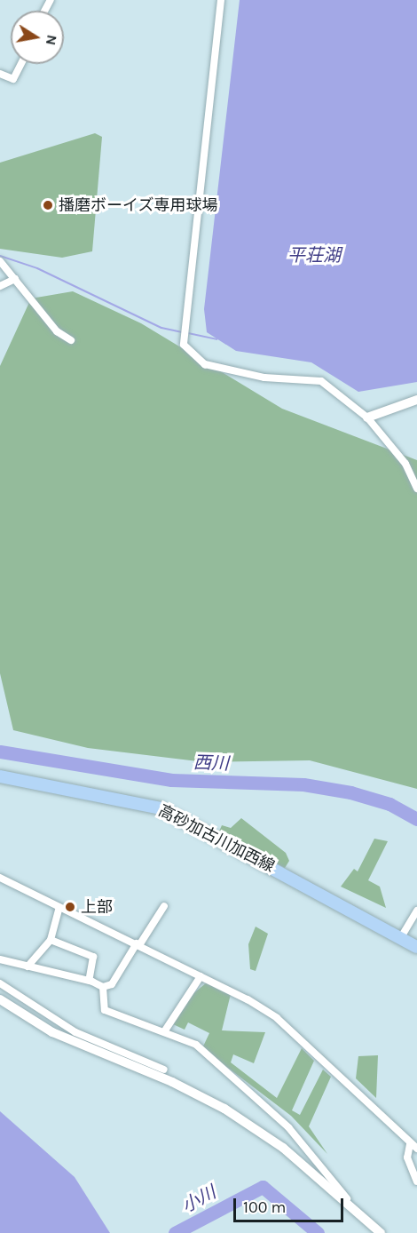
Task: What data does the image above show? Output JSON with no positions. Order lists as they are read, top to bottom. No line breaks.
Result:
{"streets":{"main road":["高砂加古川加西線"]},"water":["平荘湖","西川","小川"],"places":["播磨ボーイズ専用球場","上部"],"scale_bar":"100 m","north":"right"}
